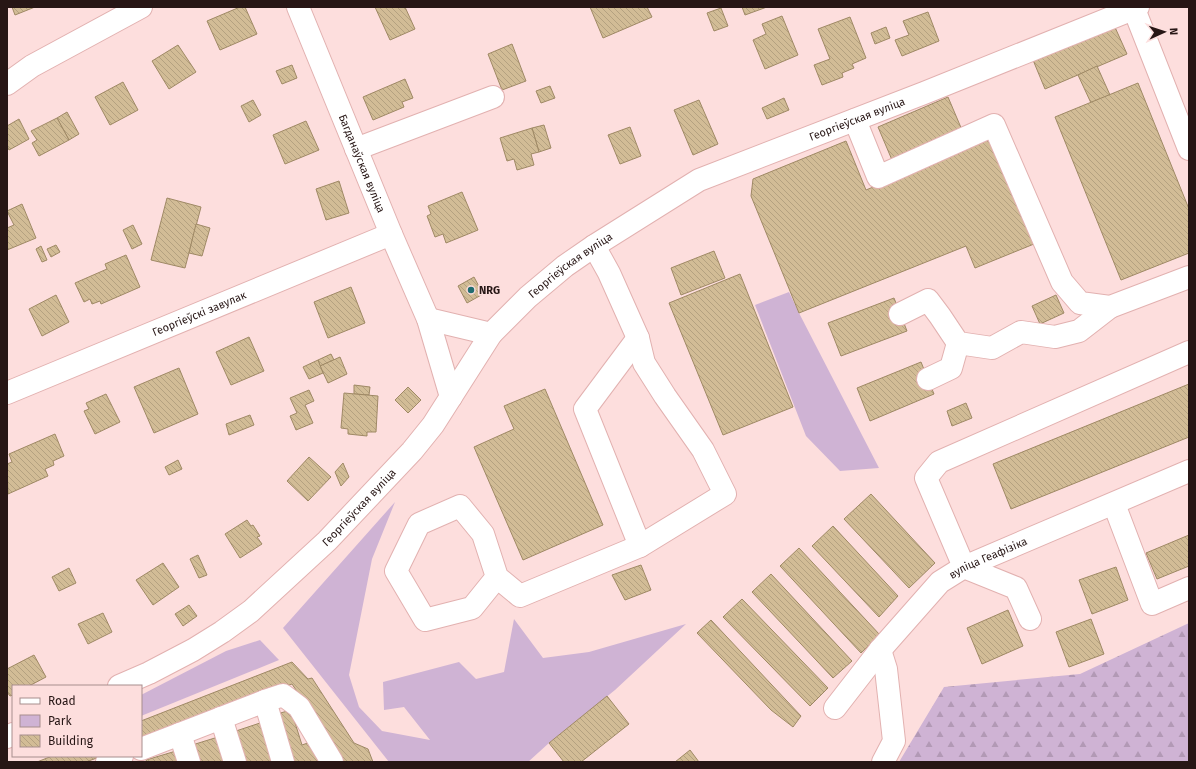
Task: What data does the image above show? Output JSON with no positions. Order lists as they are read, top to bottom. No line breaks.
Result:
{"streets":{"street":["Георгіеўская вуліца","Багданаўская вуліца","Георгіеўскі завулак","вуліца Геафізіка"]},"crossings":[["Георгіеўская вуліца","Багданаўская вуліца"],["Багданаўская вуліца","Георгіеўскі завулак"]],"places":["NRG"],"legend":["Road","Park","Building"],"north":"right"}
